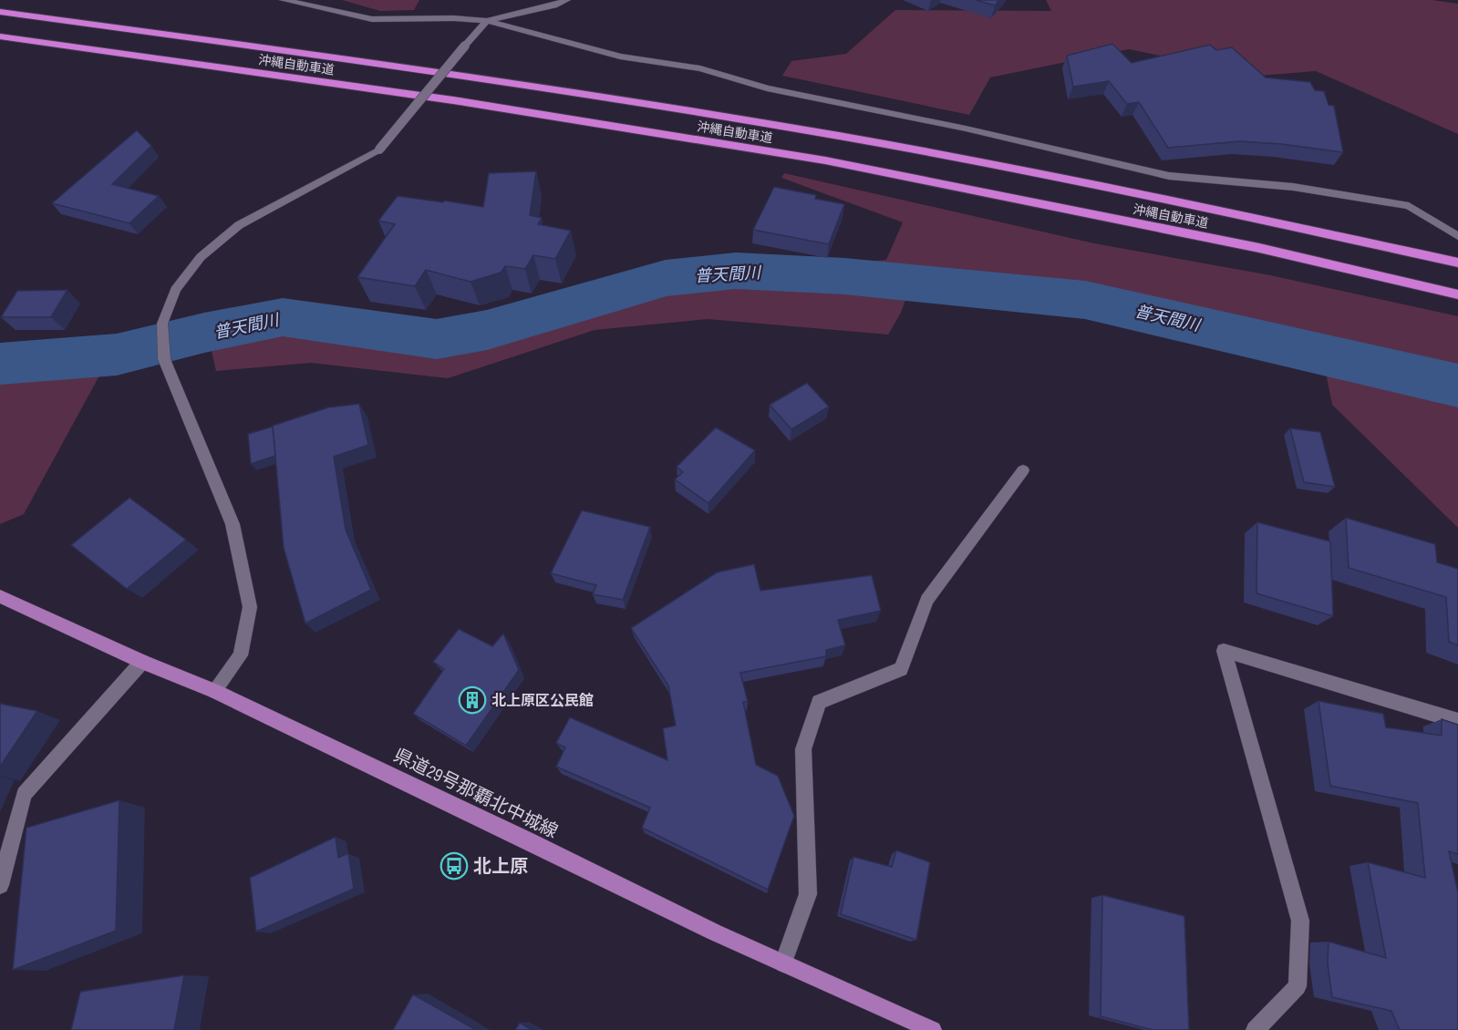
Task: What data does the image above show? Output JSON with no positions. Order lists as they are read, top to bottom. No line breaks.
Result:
{"streets":{"highway":["沖縄自動車道"],"main road":["県道29号那覇北中城線"]},"water":["普天間川"],"places":{"building":["北上原区公民館"],"bus stop":["北上原"]}}
